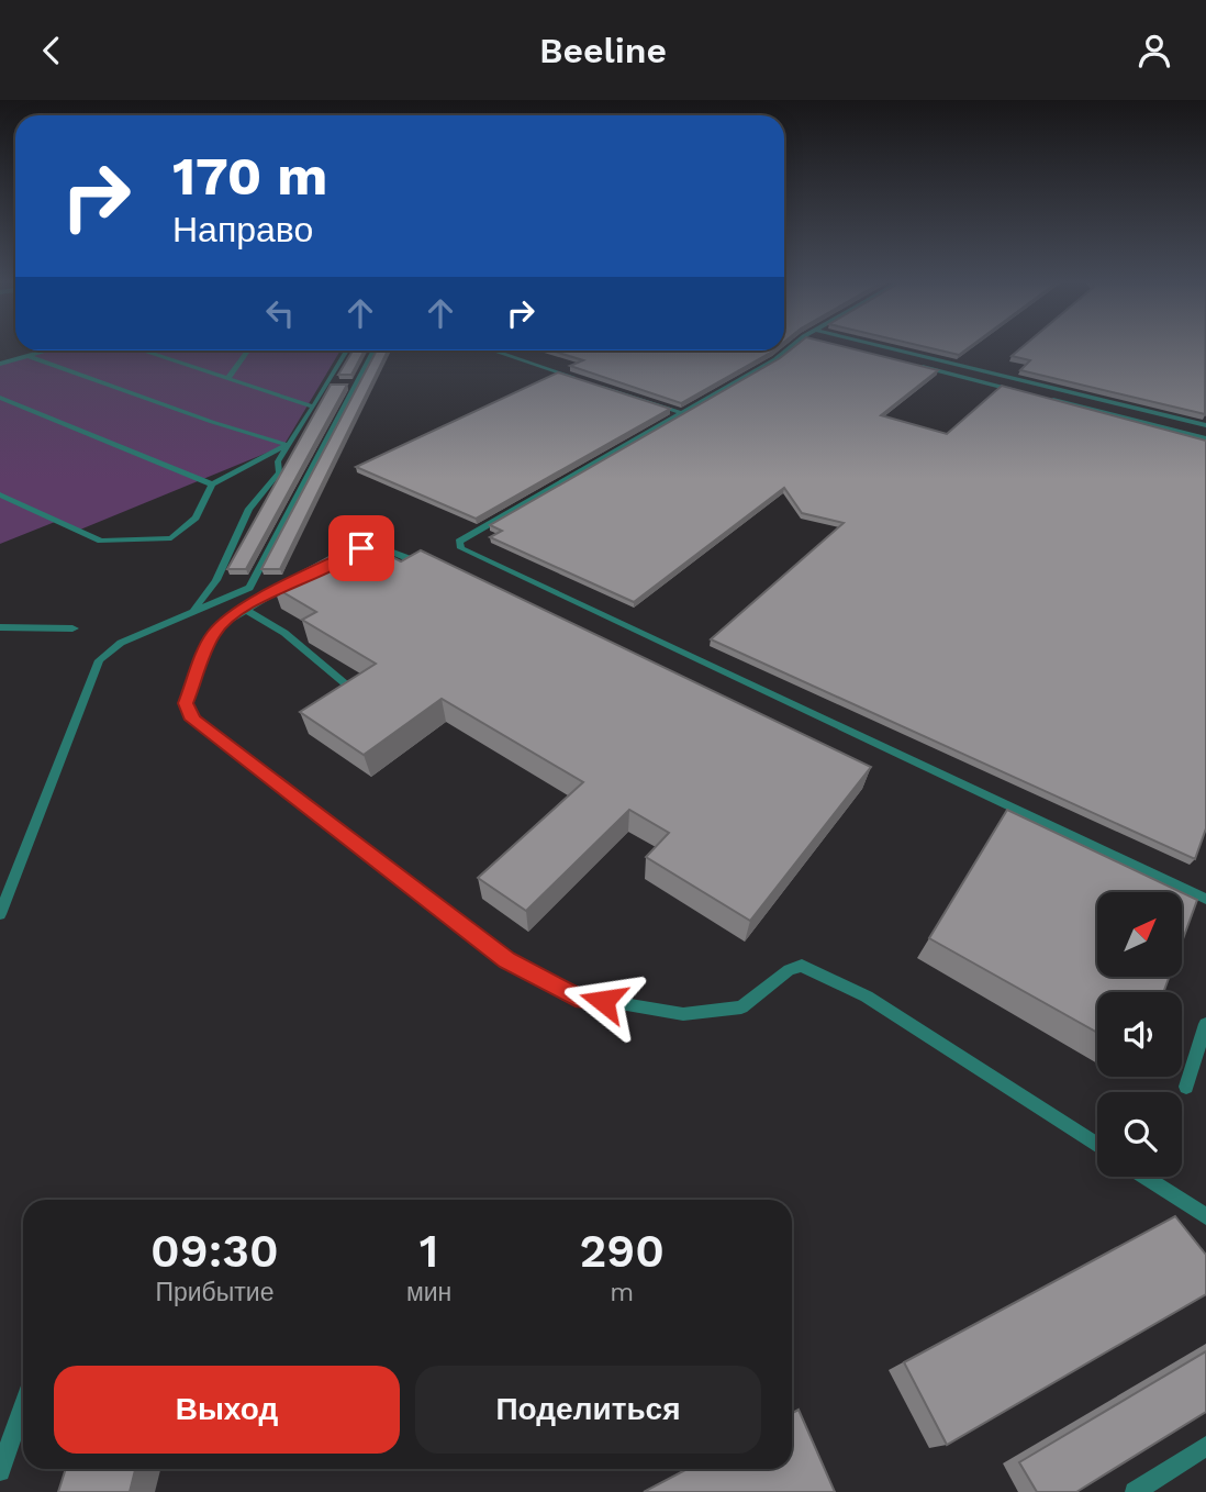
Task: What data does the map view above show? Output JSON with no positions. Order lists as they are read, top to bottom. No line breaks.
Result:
{"north":"top right","page":{"header":"Beeline","turn":["170 m","Направо"],"eta":["09:30","Прибытие","1","мин","290","m"],"buttons":["Выход","Поделиться"]}}
